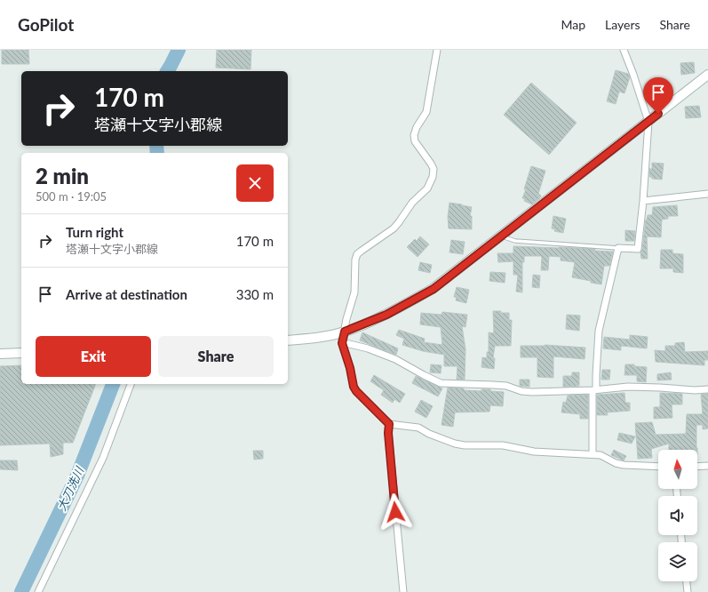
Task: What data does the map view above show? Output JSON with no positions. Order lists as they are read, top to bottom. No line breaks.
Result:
{"water":["大刀洗川"],"north":"top","page":{"header":"GoPilot","nav":["Map","Layers","Share"],"turn":["170 m","塔瀬十文字小郡線"],"heading":["2 min","500 m · 19:05"],"list":[{"name":"Turn right","note":"塔瀬十文字小郡線","value":"170 m"},{"name":"Arrive at destination","value":"330 m"}],"buttons":["Exit","Share"]}}
